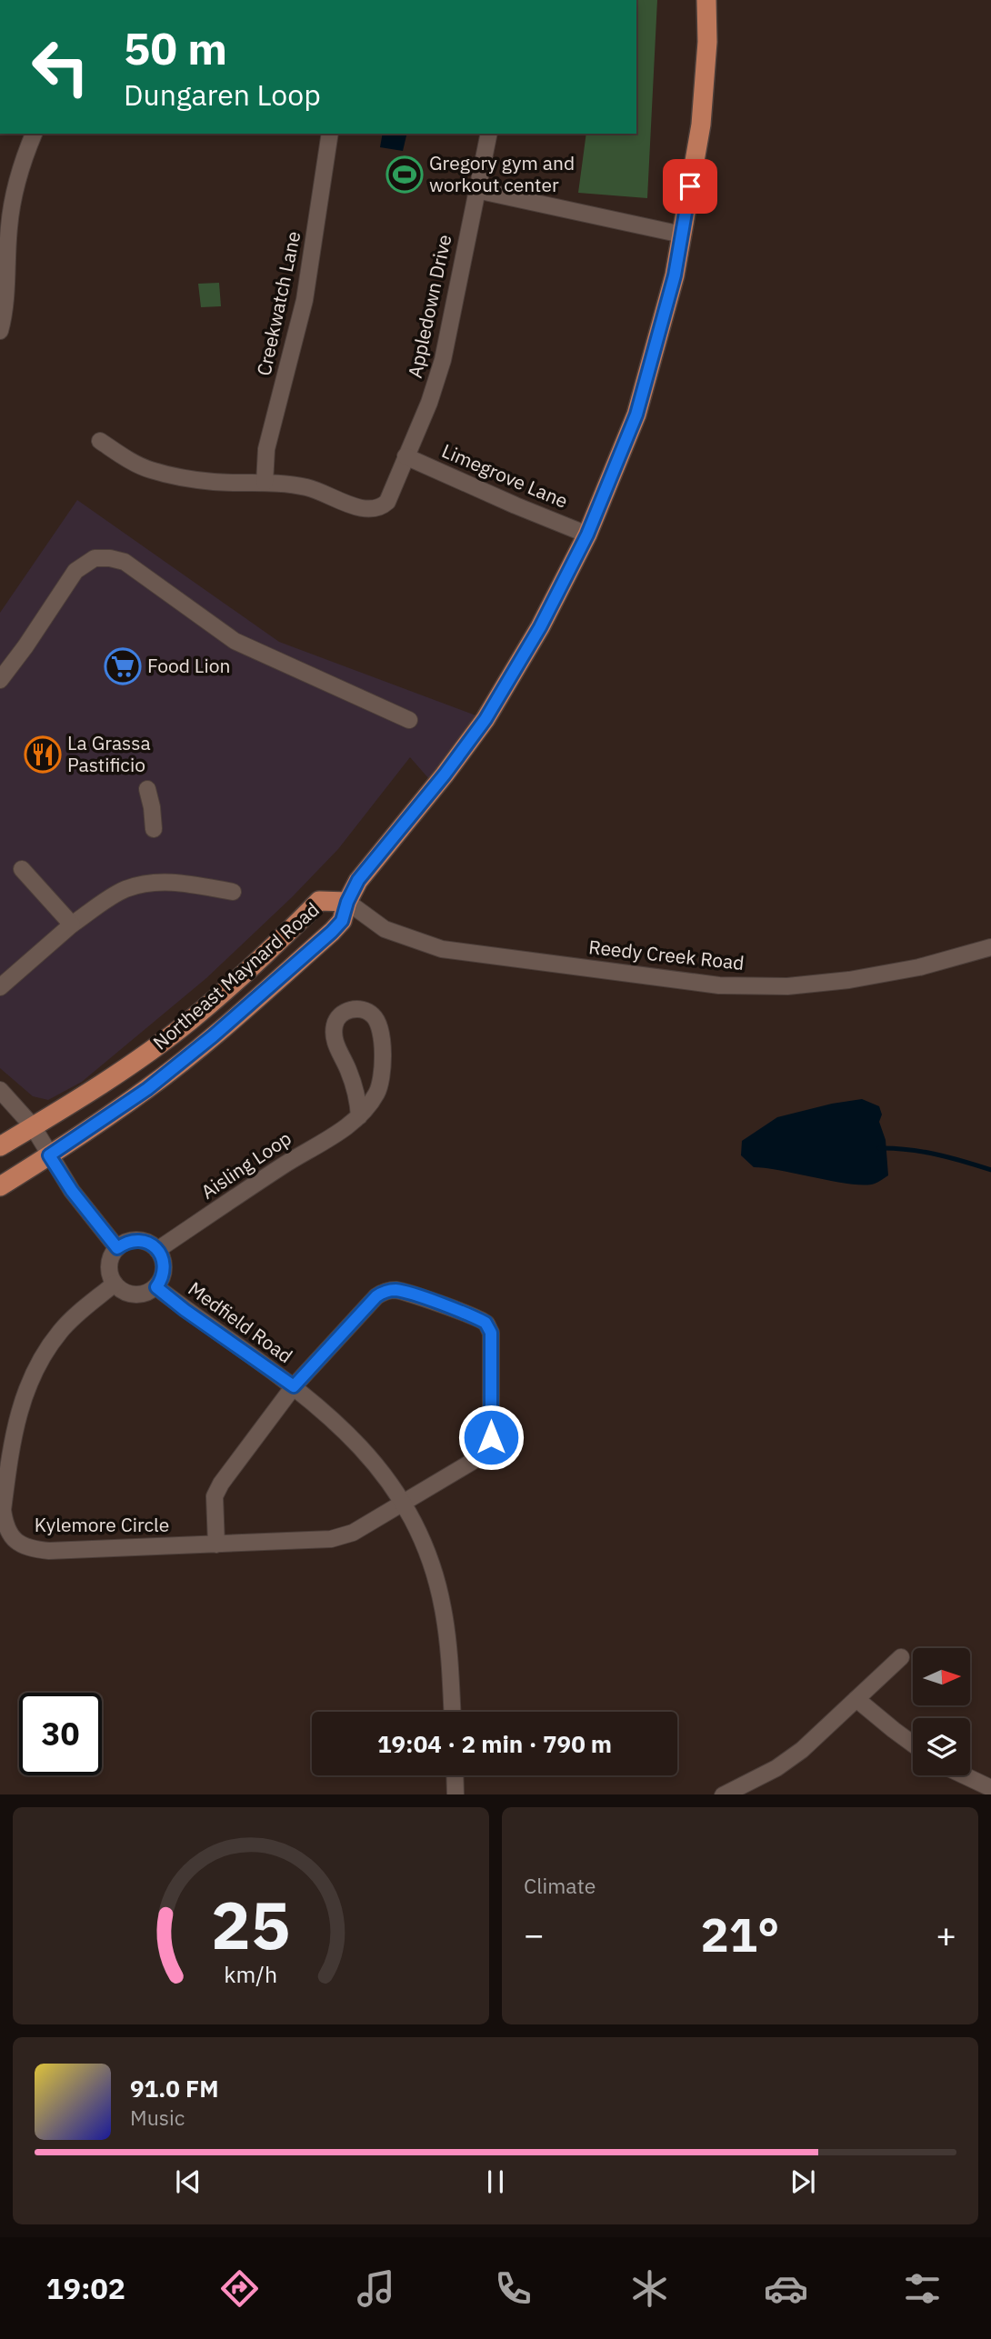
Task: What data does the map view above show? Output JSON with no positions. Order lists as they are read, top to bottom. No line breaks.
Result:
{"streets":{"main road":["Northeast Maynard Road"],"street":["Creekwatch Lane","Appledown Drive","Limegrove Lane","Reedy Creek Road","Aisling Loop","Medfield Road","Kylemore Circle"]},"crossings":[["Creekwatch Lane","Appledown Drive"],["Appledown Drive","Limegrove Lane"],["Limegrove Lane","Northeast Maynard Road"],["Reedy Creek Road","Northeast Maynard Road"],["Aisling Loop","Medfield Road"],["Aisling Loop","Kylemore Circle"],["Medfield Road","Kylemore Circle"]],"places":{"sports":["Gregory gym and workout center"],"supermarket":["Food Lion"],"restaurant":["La Grassa Pastificio"]},"north":"right","page":{"turn":["50 m","Dungaren Loop"],"limit":"30","trip":"19:04 · 2 min · 790 m","tile":"Climate","heat":["−","21°","+"],"song":["91.0 FM","Music"],"tabs":"19:02","gauge":["25","km/h"]}}
